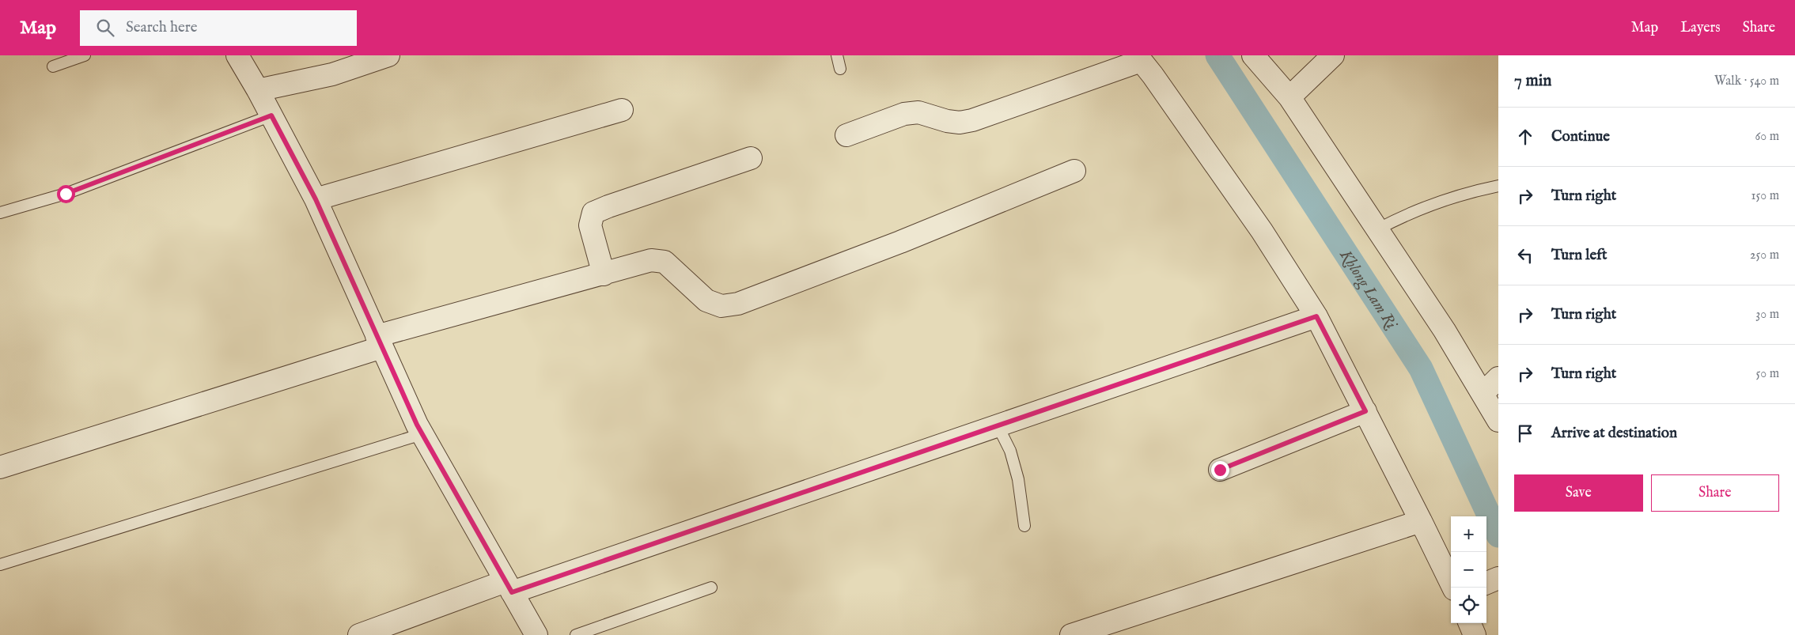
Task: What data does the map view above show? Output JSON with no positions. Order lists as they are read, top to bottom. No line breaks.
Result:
{"water":["Khlong Lam Ri"],"page":{"header":"Map","search":"Search here","nav":["Map","Layers","Share"],"heading":["7 min","Walk · 540 m"],"list":[["Continue","60 m"],["Turn right","150 m"],["Turn left","250 m"],["Turn right","30 m"],["Turn right","50 m"],"Arrive at destination"],"buttons":["Save","Share"],"map_buttons":["+","−"]}}
